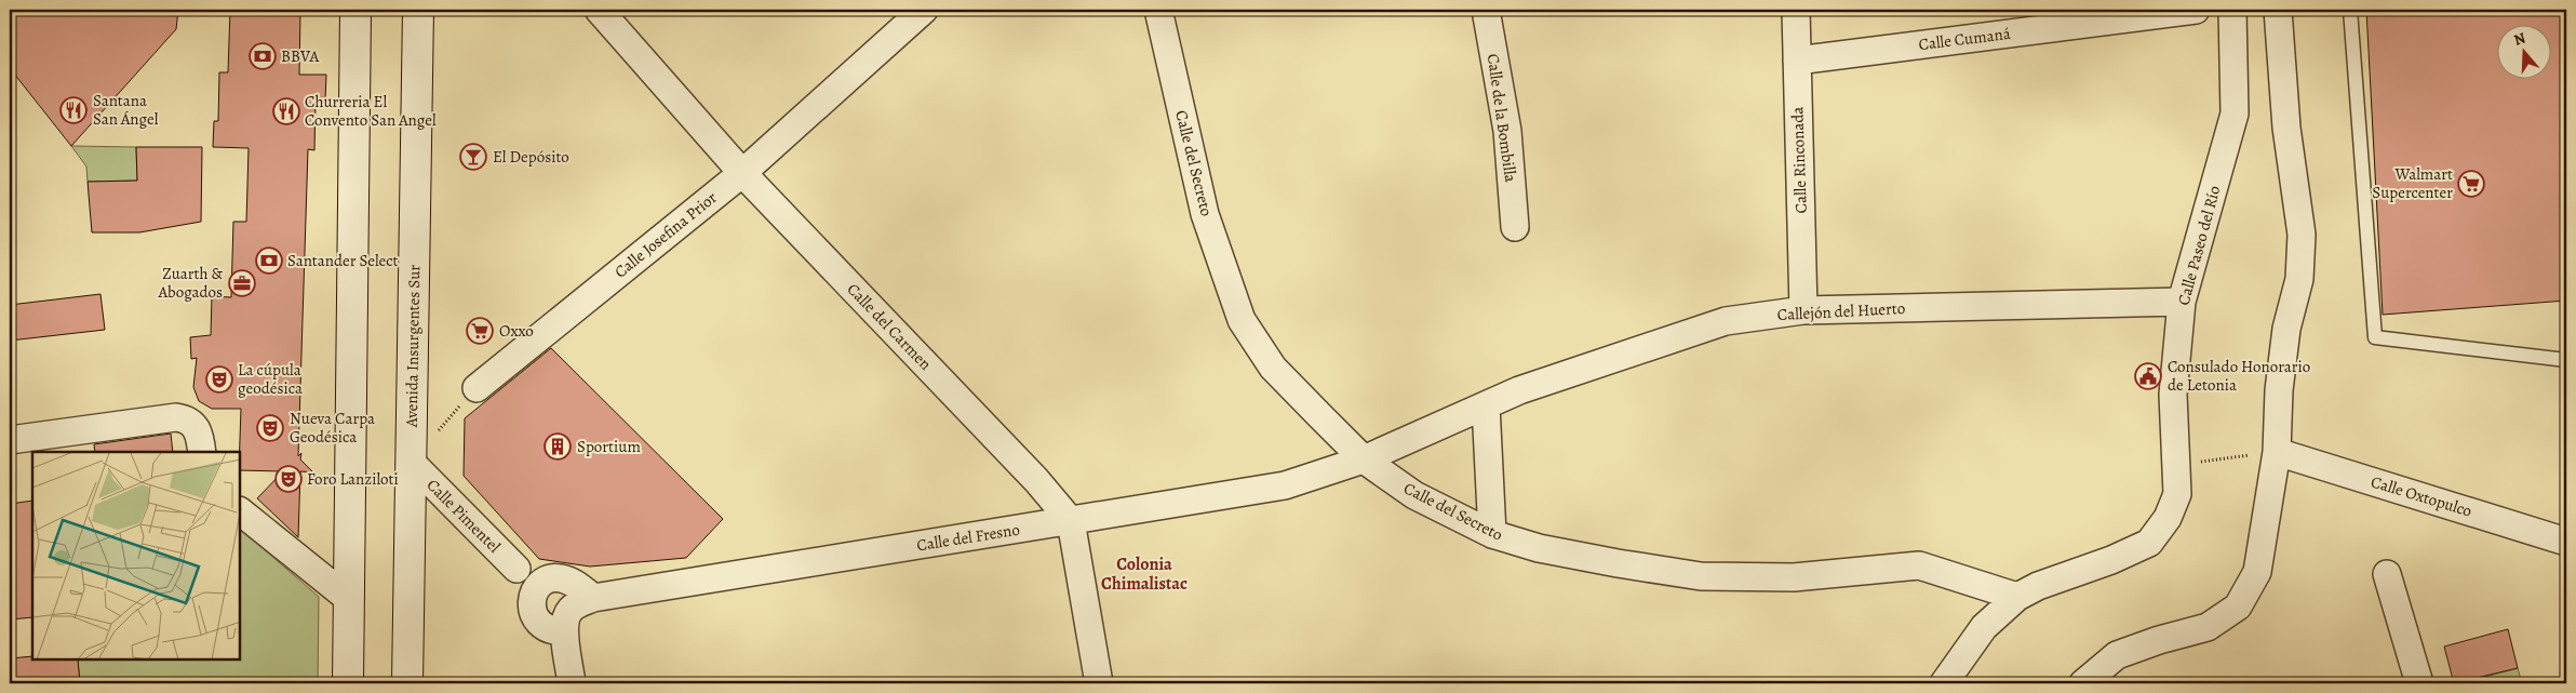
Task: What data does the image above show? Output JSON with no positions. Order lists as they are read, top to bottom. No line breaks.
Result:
{"streets":{"main road":["Avenida Insurgentes Sur"],"street":["Calle Cumaná","Calle de la Bombilla","Calle Rinconada","Calle del Secreto","Calle Josefina Prior","Calle Paseo del Río","Callejón del Huerto","Calle del Carmen","Calle Oxtopulco","Calle Pimentel","Calle del Fresno"]},"crossings":[["Calle Cumaná","Calle Rinconada"],["Calle Rinconada","Callejón del Huerto"],["Calle del Secreto","Calle Paseo del Río"],["Calle del Secreto","Callejón del Huerto"],["Calle del Secreto","Calle del Fresno"],["Calle Josefina Prior","Calle del Carmen"],["Calle Paseo del Río","Callejón del Huerto"],["Callejón del Huerto","Calle del Fresno"],["Calle del Carmen","Calle del Fresno"],["Avenida Insurgentes Sur","Calle Pimentel"]],"districts":["Colonia Chimalistac"],"places":{"bank":["BBVA","Santander Select"],"restaurant":["Santana San Ángel","Churreria El Convento San Angel"],"bar":["El Depósito"],"supermarket":["Walmart Supercenter","Oxxo"],"office":["Zuarth & Abogados"],"public building":["Consulado Honorario de Letonia"],"theatre":["La cúpula geodésica","Nueva Carpa Geodésica","Foro Lanziloti"],"building":["Sportium"]},"north":"top"}
